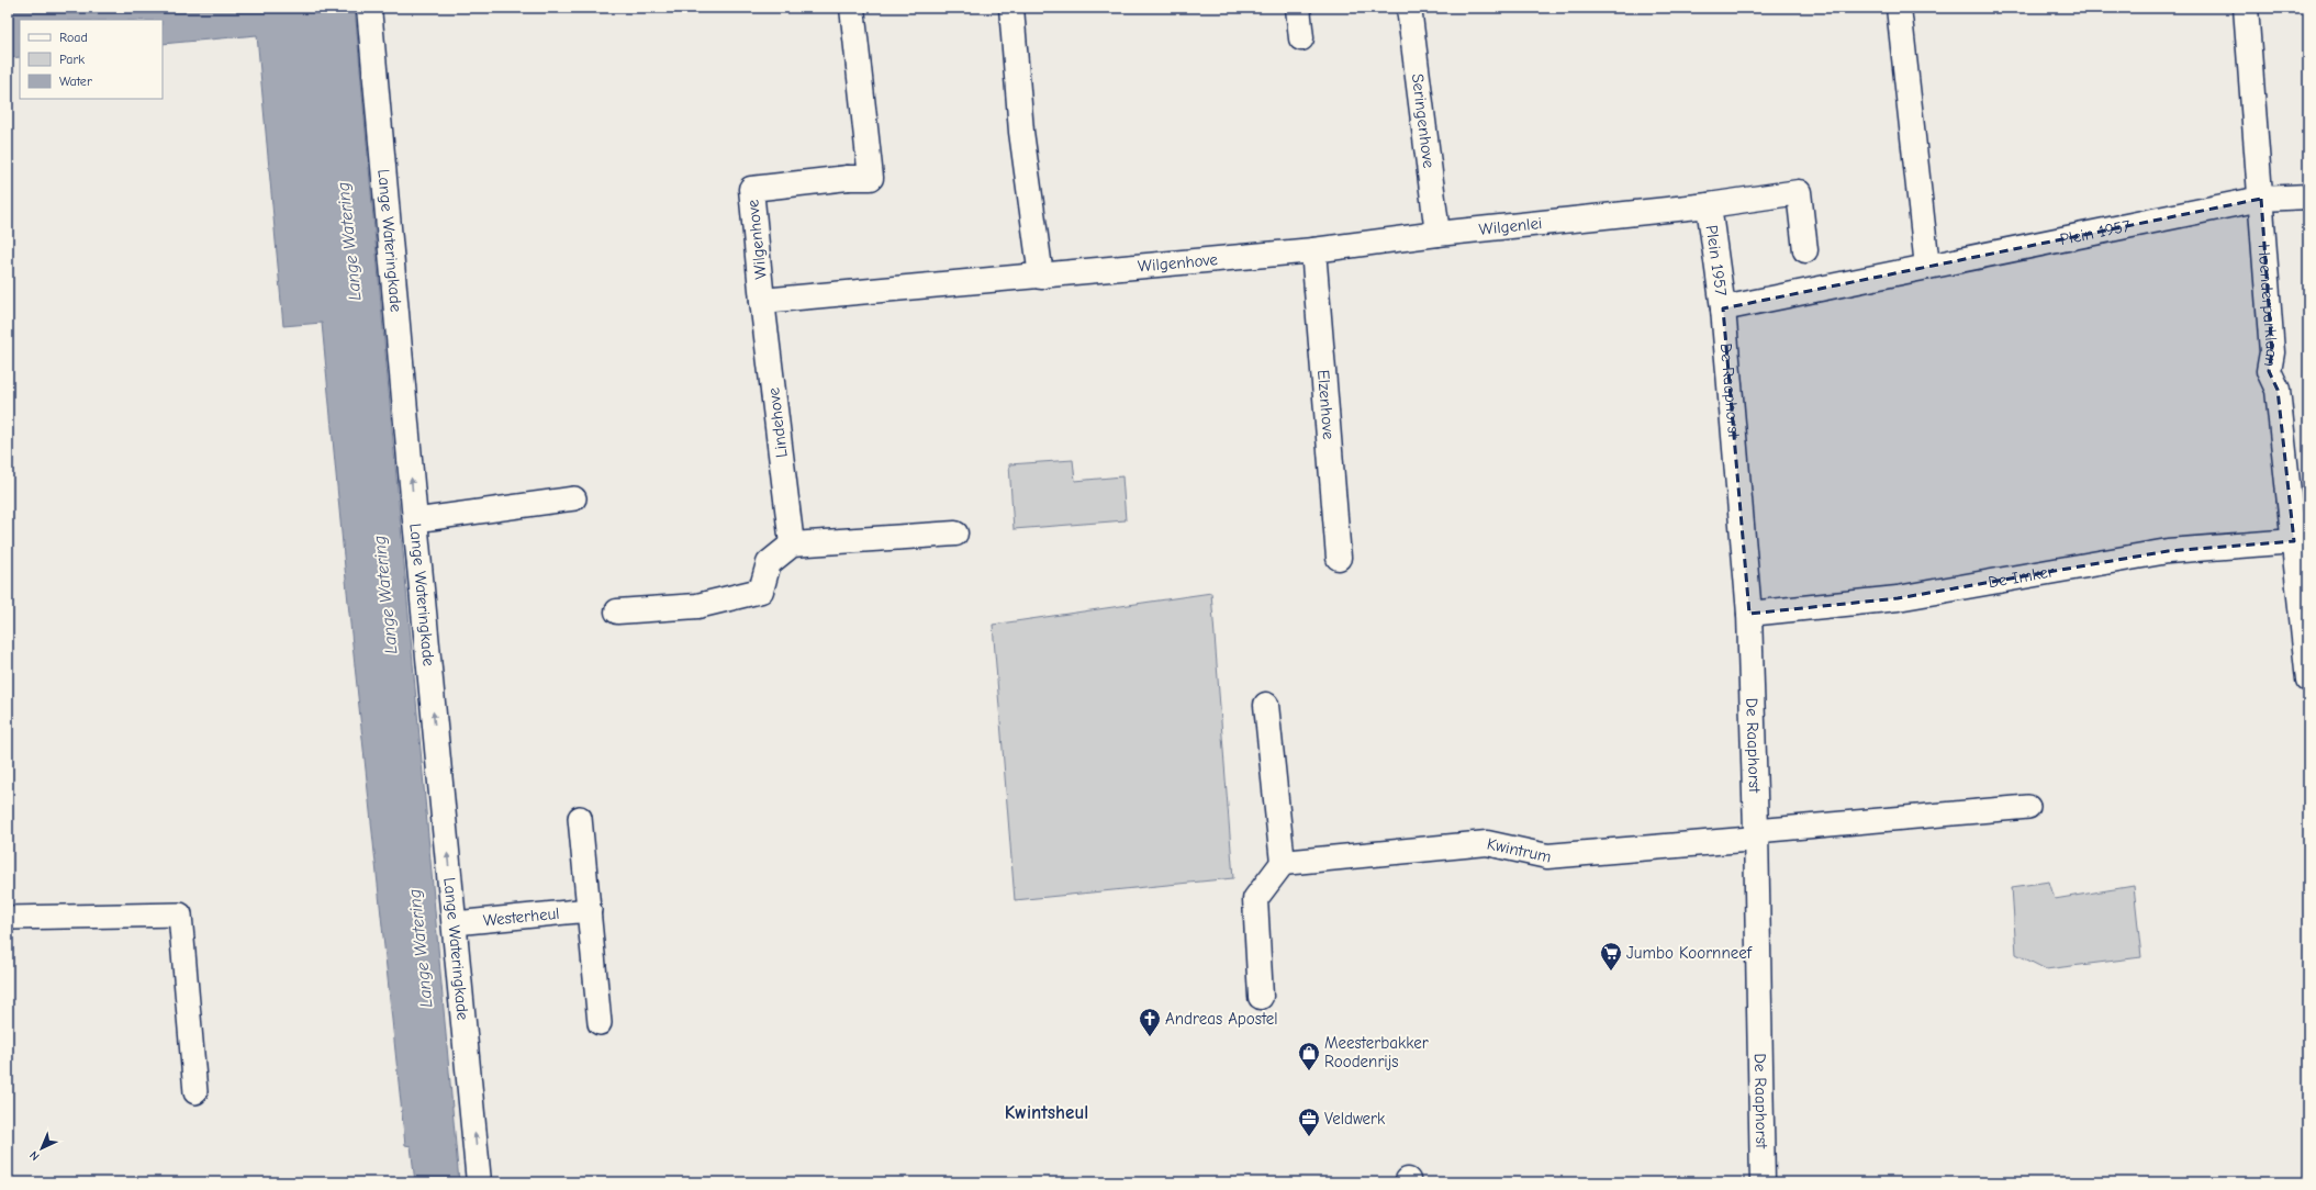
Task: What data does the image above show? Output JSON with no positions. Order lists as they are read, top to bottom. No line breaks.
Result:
{"streets":{"street":["Seringenhove","Wilgenlei","Plein 1957","Wilgenhove","Lange Wateringkade","Hoenderparklaan","De Raaphorst","Elzenhove","Lindehove","De Imker","Kwintrum"],"lane":["Westerheul"]},"crossings":[["Seringenhove","Wilgenlei"],["Wilgenlei","Plein 1957"],["Wilgenlei","Wilgenhove"],["Wilgenlei","Elzenhove"],["Plein 1957","Hoenderparklaan"],["Plein 1957","De Raaphorst"],["Wilgenhove","Elzenhove"],["Wilgenhove","Lindehove"],["Lange Wateringkade","Westerheul"],["Hoenderparklaan","De Imker"],["De Raaphorst","De Imker"],["De Raaphorst","Kwintrum"]],"one_way":["Lange Wateringkade"],"districts":["Kwintsheul"],"water":["Lange Watering"],"places":{"supermarket":["Jumbo Koornneef"],"church":["Andreas Apostel"],"shop":["Meesterbakker Roodenrijs"],"office":["Veldwerk"]},"legend":["Road","Park","Water"],"north":"bottom left"}
